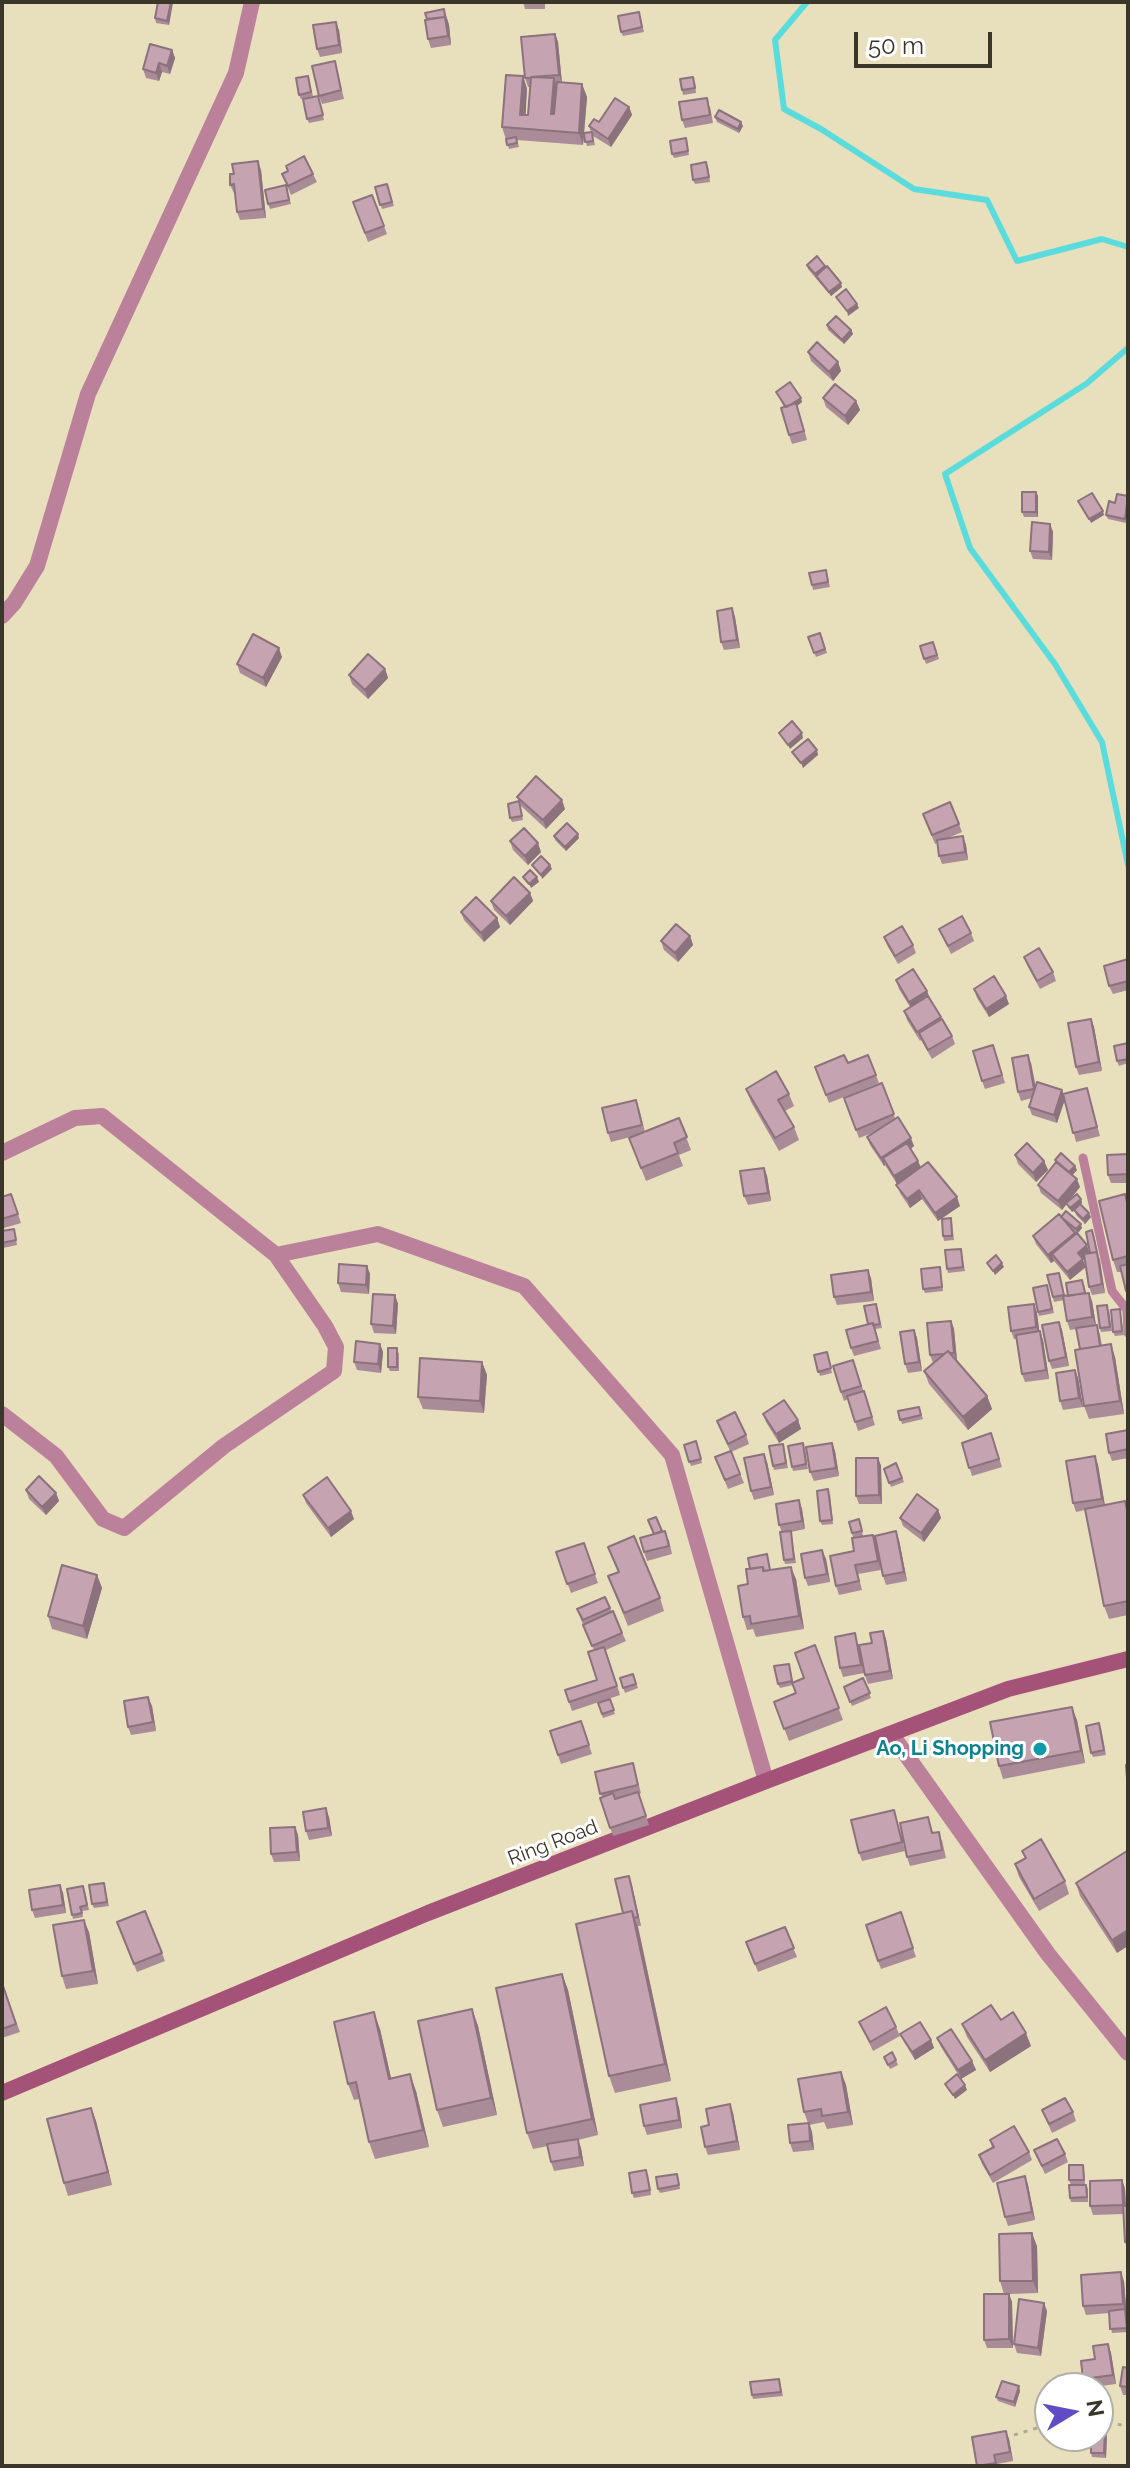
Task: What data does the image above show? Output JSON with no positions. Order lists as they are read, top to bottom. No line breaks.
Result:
{"streets":{"main road":["Ring Road"]},"places":["Ao, Li Shopping"],"scale_bar":"50 m","north":"right"}
